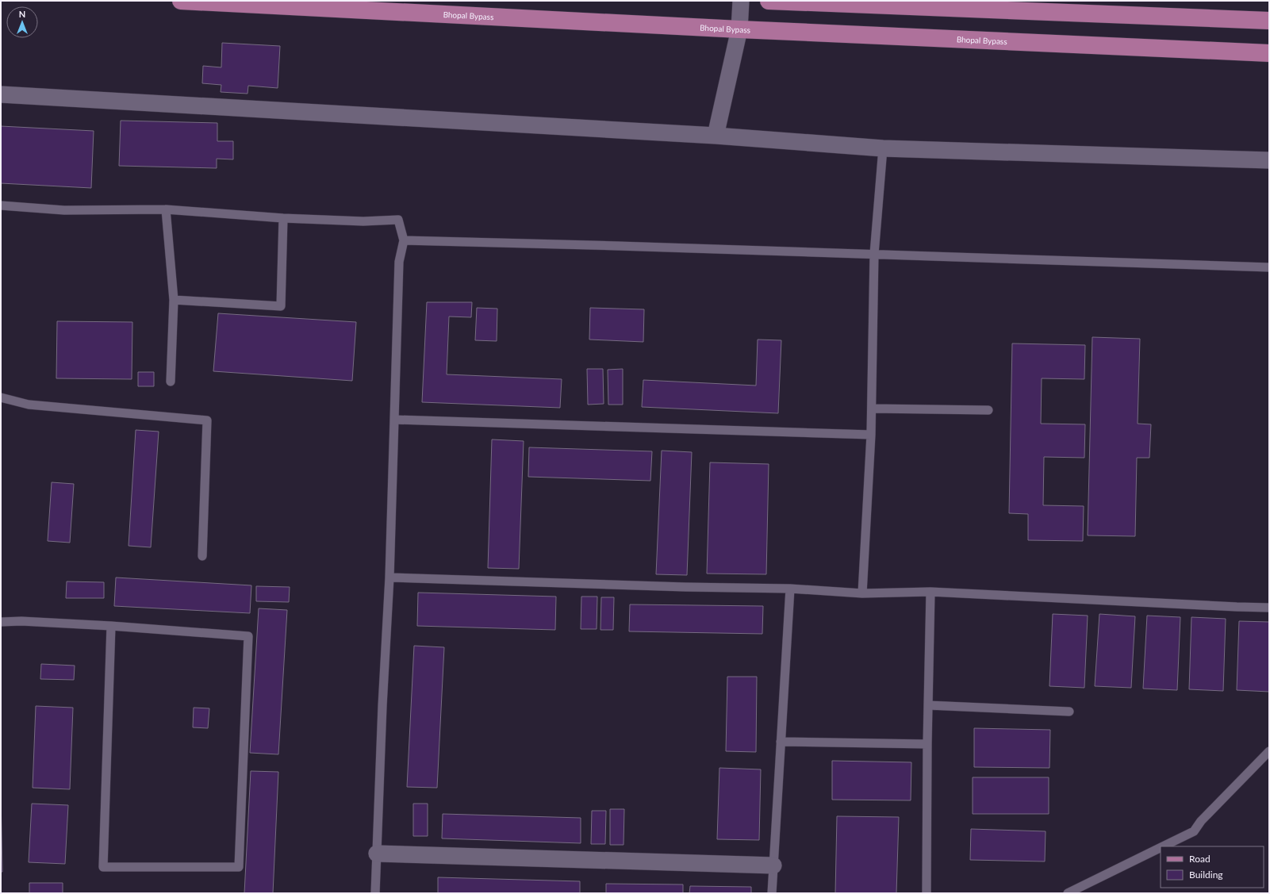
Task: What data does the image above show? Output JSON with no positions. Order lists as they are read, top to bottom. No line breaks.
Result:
{"streets":{"main road":["Bhopal Bypass"]},"legend":["Road","Building"],"north":"top"}
